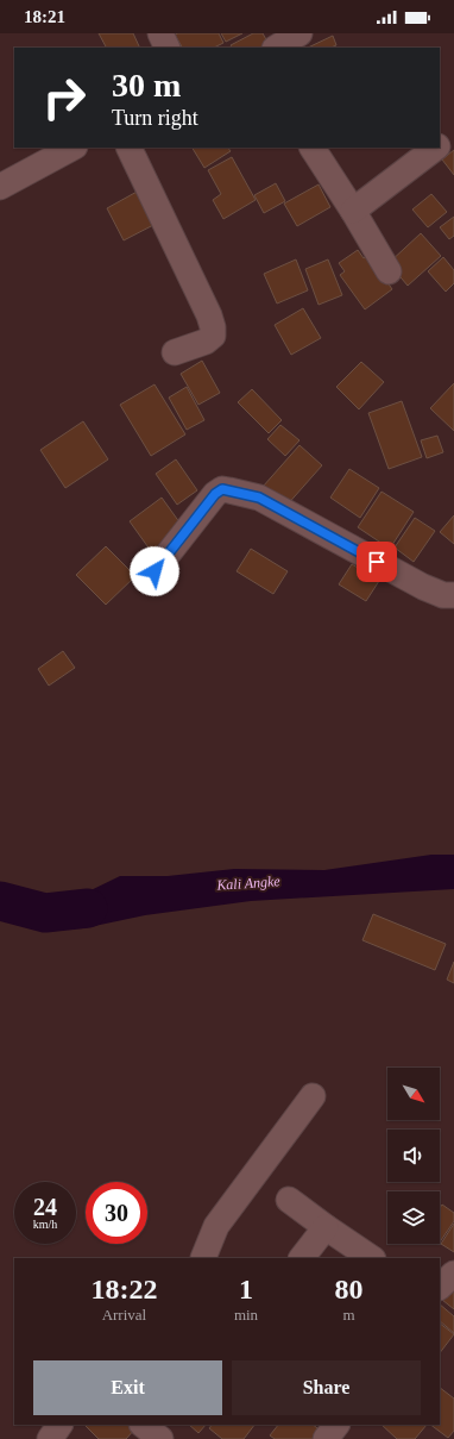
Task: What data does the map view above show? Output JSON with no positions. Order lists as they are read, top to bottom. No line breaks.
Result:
{"water":["Kali Angke"],"north":"bottom right","page":{"status":"18:21","turn":["30 m","Turn right"],"speed":"24 km/h","limit":"30","eta":["18:22","Arrival","1","min","80","m"],"buttons":["Exit","Share"]}}
